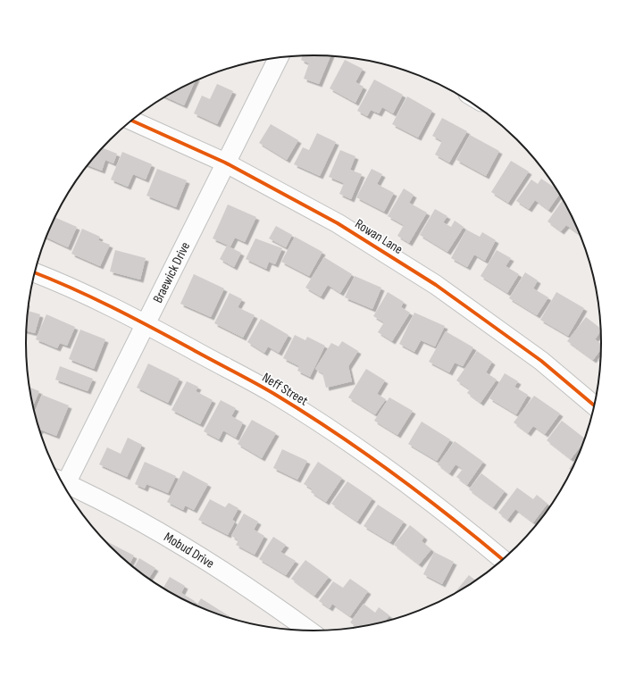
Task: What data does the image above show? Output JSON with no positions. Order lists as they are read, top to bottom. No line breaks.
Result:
{"streets":{"street":["Rowan Lane","Braewick Drive","Neff Street","Mobud Drive"]},"crossings":[["Rowan Lane","Braewick Drive"],["Braewick Drive","Neff Street"]]}
